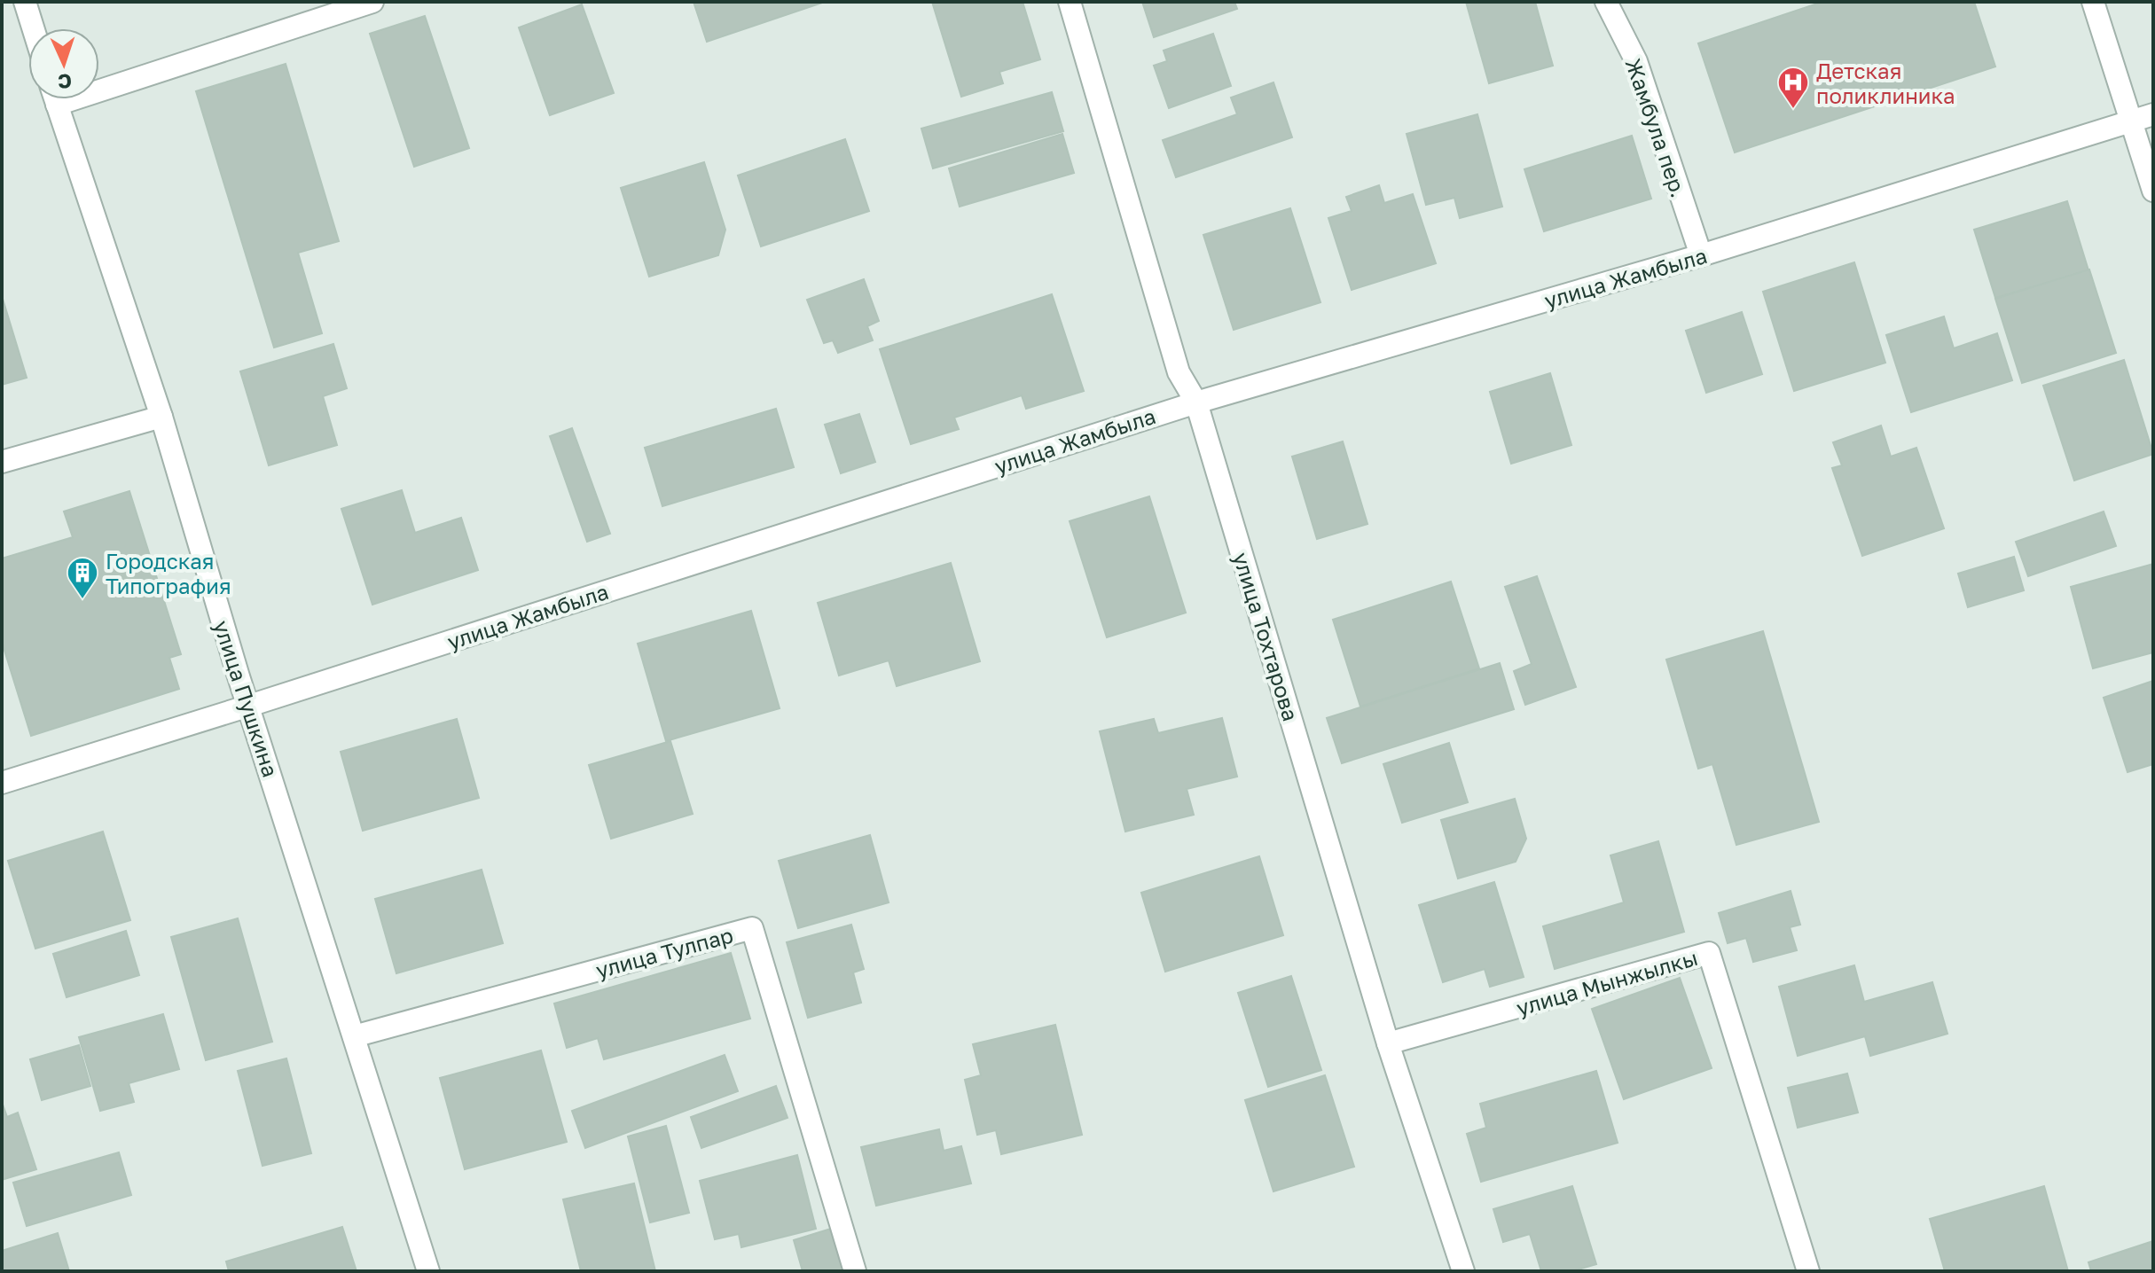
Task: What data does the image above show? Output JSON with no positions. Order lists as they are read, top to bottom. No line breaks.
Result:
{"streets":{"street":["Жамбула пер.","улица Жамбыла","улица Тохтарова","улица Пушкина","улица Тулпар","улица Мынжылкы"]},"crossings":[["Жамбула пер.","улица Жамбыла"],["улица Жамбыла","улица Тохтарова"],["улица Жамбыла","улица Пушкина"],["улица Тохтарова","улица Мынжылкы"],["улица Пушкина","улица Тулпар"]],"places":{"hospital":["Детская поликлиника"],"building":["Городская Типография"]},"north":"bottom"}
